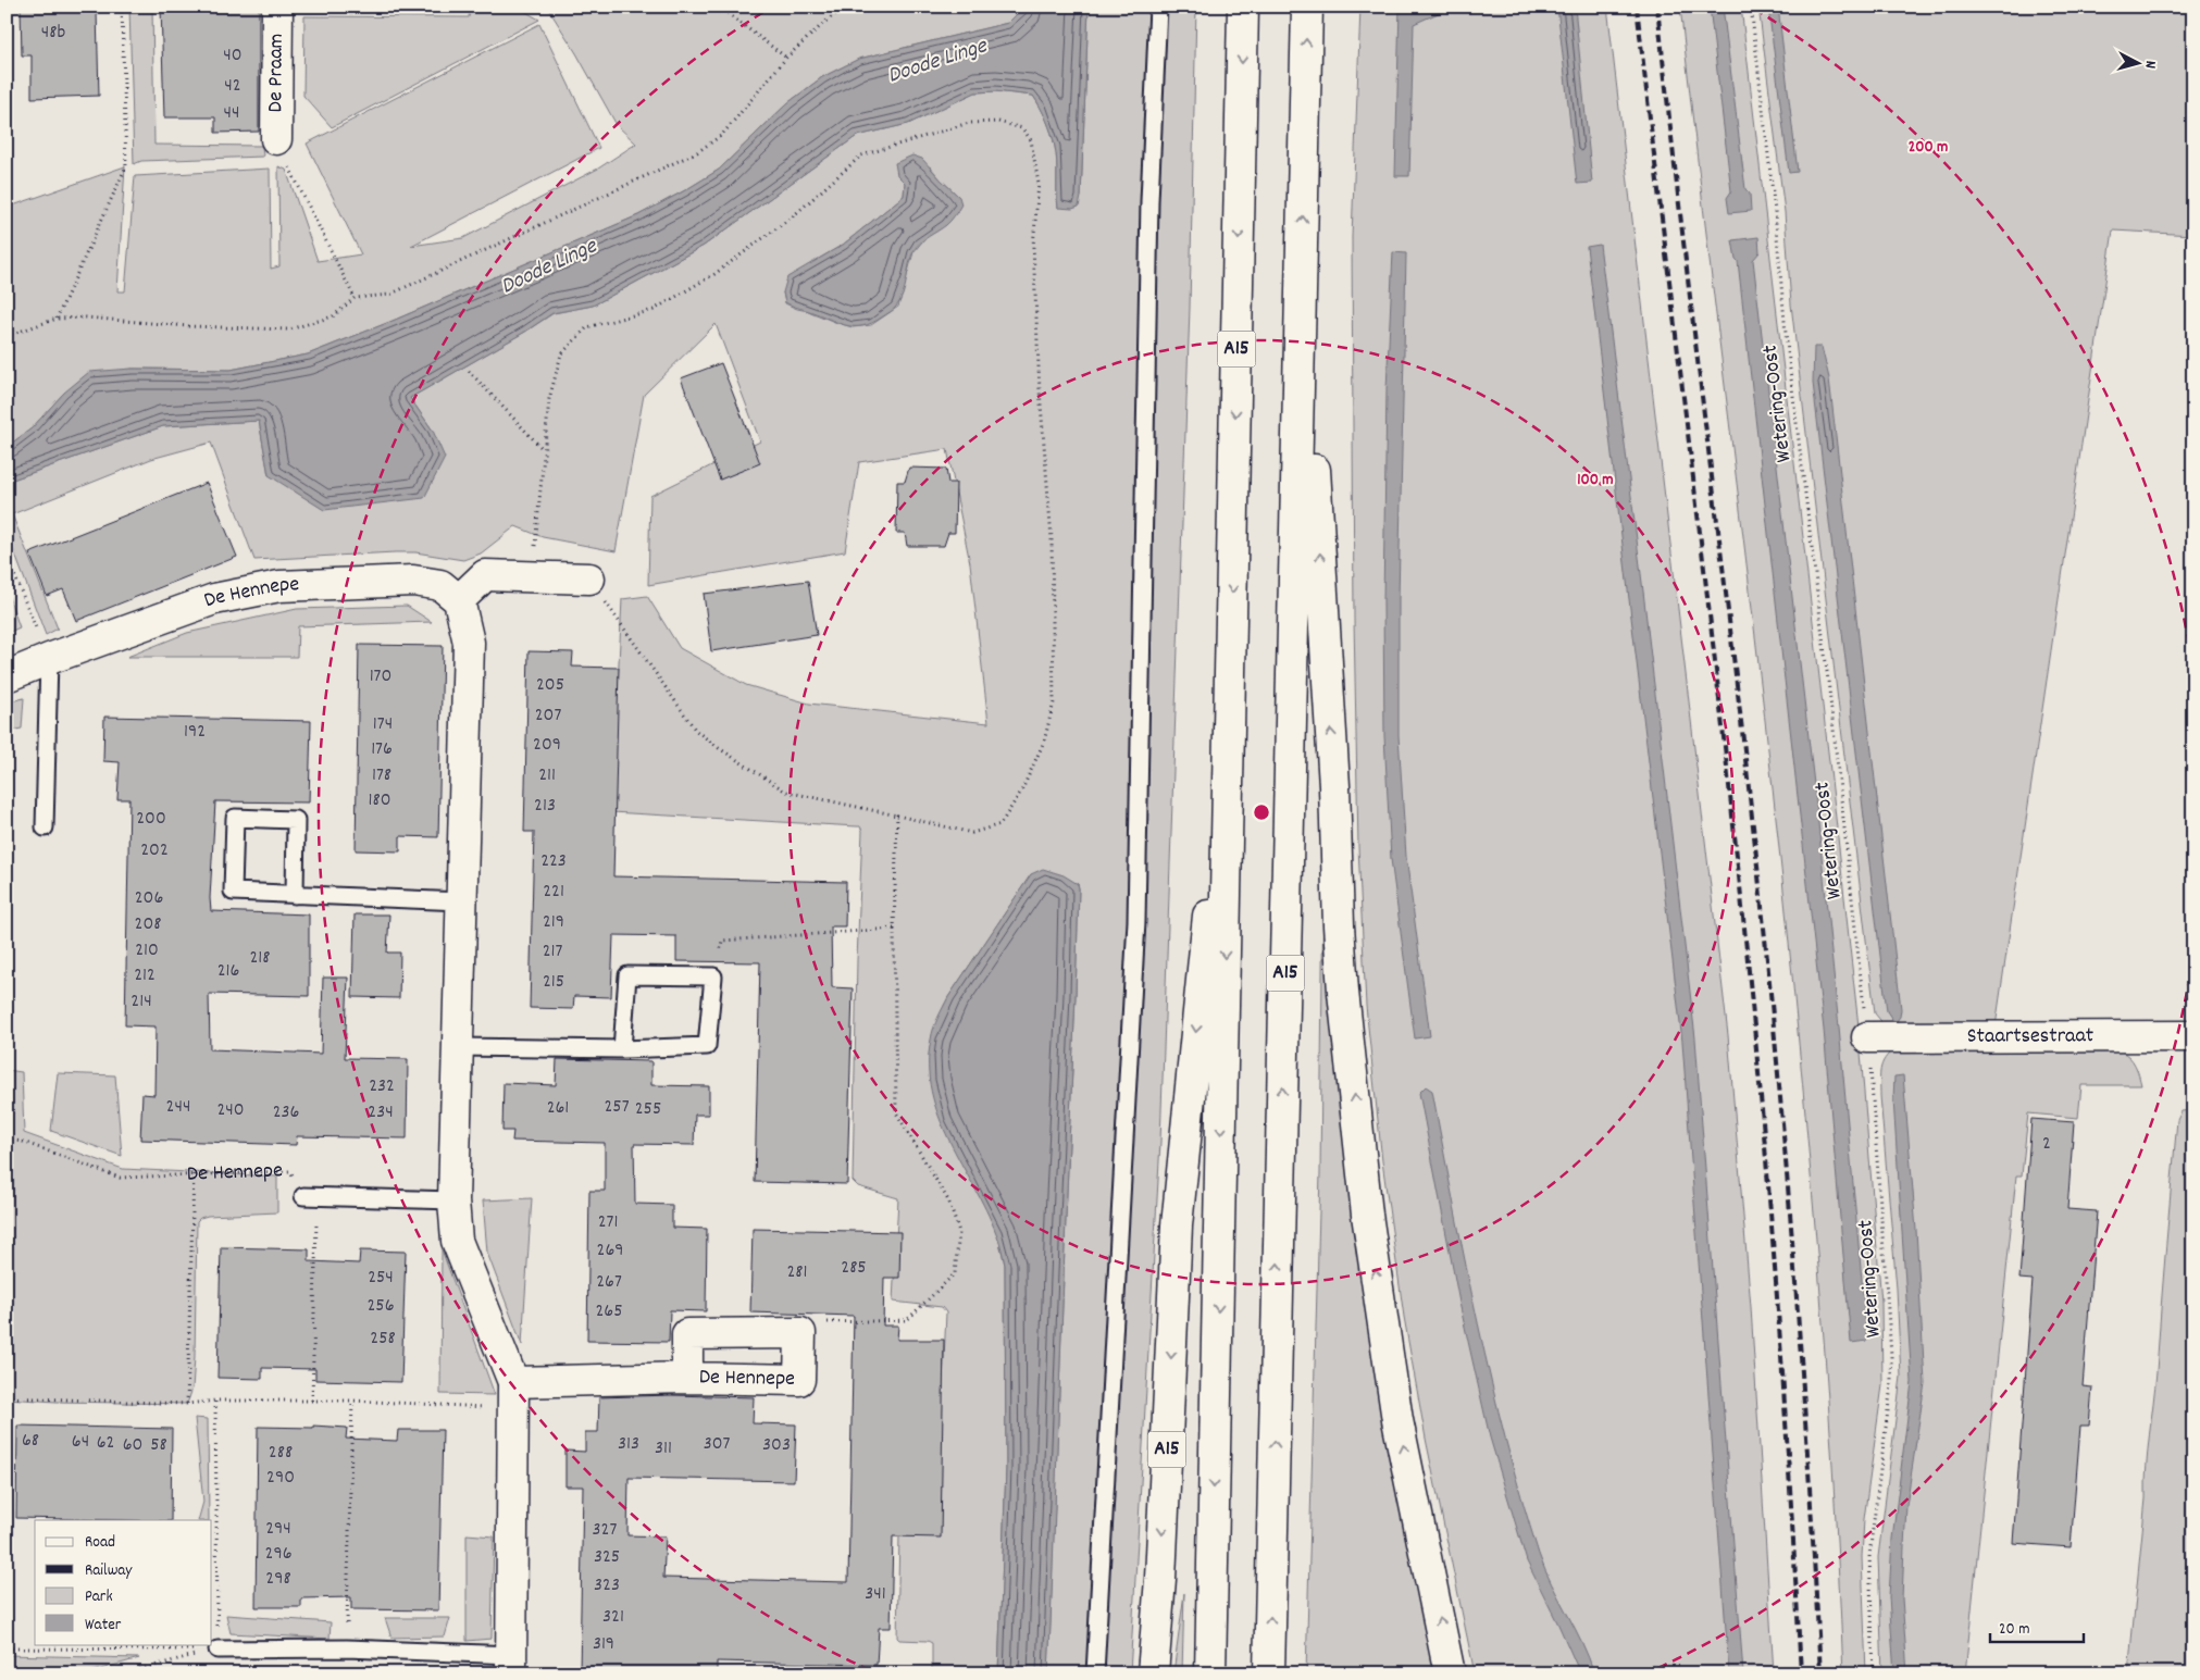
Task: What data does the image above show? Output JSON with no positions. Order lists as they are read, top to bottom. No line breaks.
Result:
{"streets":{"main road":["De Praam","A15","De Hennepe","Staartsestraat"],"path":["Wetering-Oost"]},"crossings":[["Wetering-Oost","Staartsestraat"]],"water":["Doode Linge"],"house_numbers":["48b","40","42","44","170","205","207","174","192","209","176","178","211","180","213","200","202","223","221","206","219","208","210","217","218","216","212","215","214","232","244","257","261","255","240","236","234","2","271","269","285","281","254","267","256","265","258","68","64","62","313","307","60","58","303","311","288","290","294","327","296","325","298","323","341","321","319"],"legend":["Road","Railway","Park","Water"],"scale_bar":"20 m","north":"right","rings":["200 m","100 m"]}
